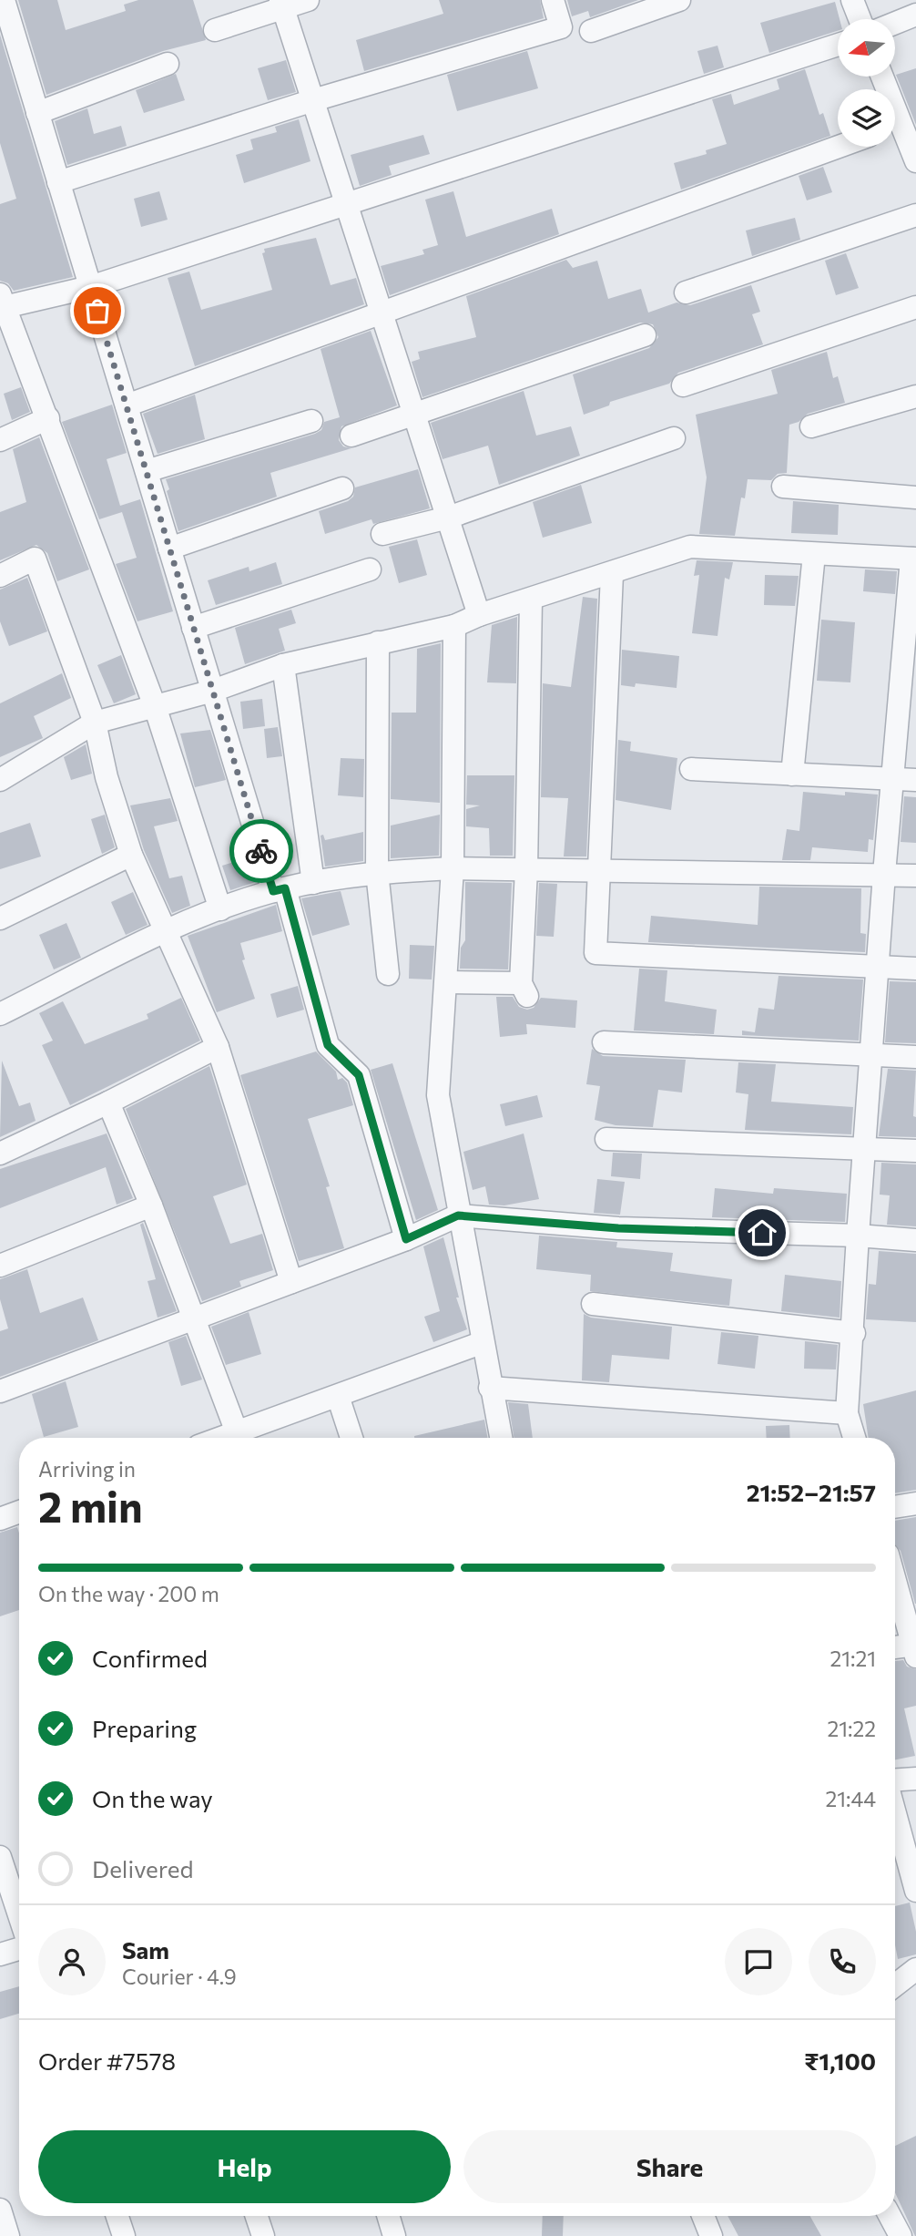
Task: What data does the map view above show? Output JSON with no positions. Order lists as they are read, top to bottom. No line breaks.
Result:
{"north":"left","page":{"heading":["2 min","Arriving in","21:52–21:57"],"panel":["Sam","Courier · 4.9","Order #7578","₹1,100"],"bar":"On the way · 200 m","list":[["Confirmed","21:21"],["Preparing","21:22"],["On the way","21:44"],"Delivered"],"buttons":["Help","Share"]}}
